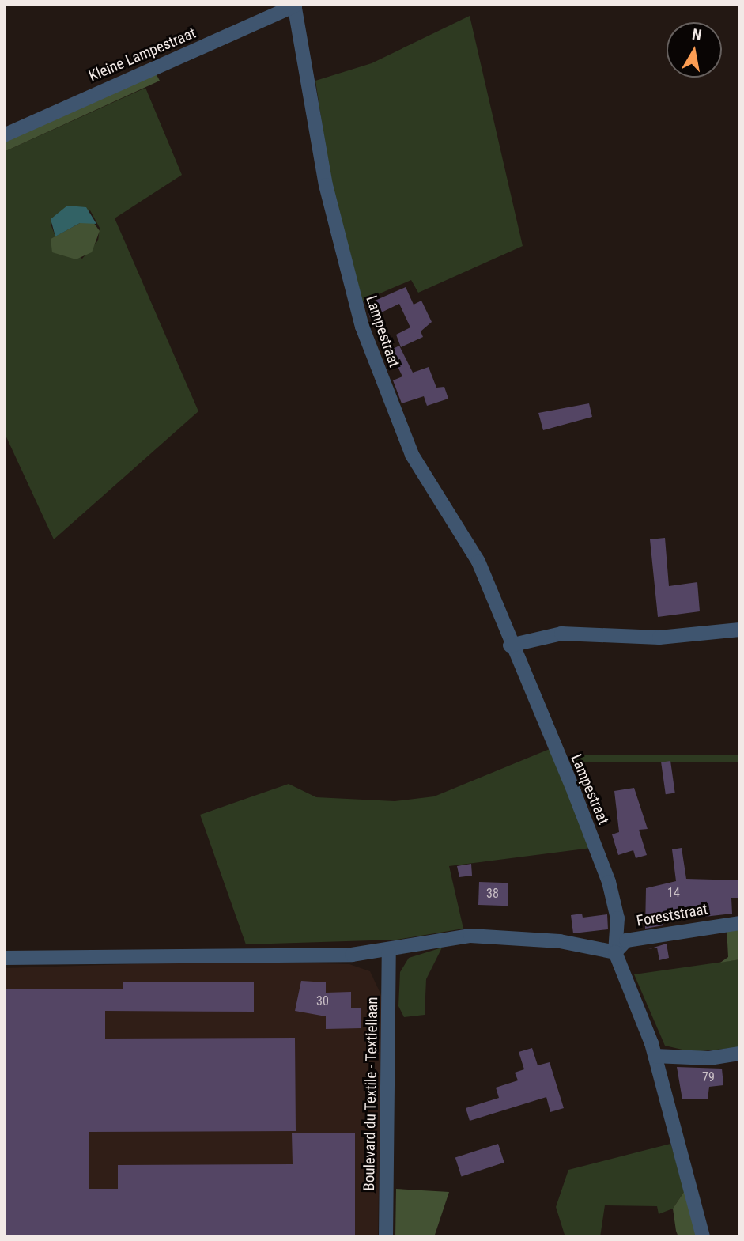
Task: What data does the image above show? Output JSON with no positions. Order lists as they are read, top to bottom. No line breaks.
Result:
{"streets":{"street":["Kleine Lampestraat","Lampestraat","Foreststraat","Boulevard du Textile - Textiellaan"]},"crossings":[["Kleine Lampestraat","Lampestraat"],["Lampestraat","Foreststraat"]],"house_numbers":["14","38","30","79"],"north":"top"}
